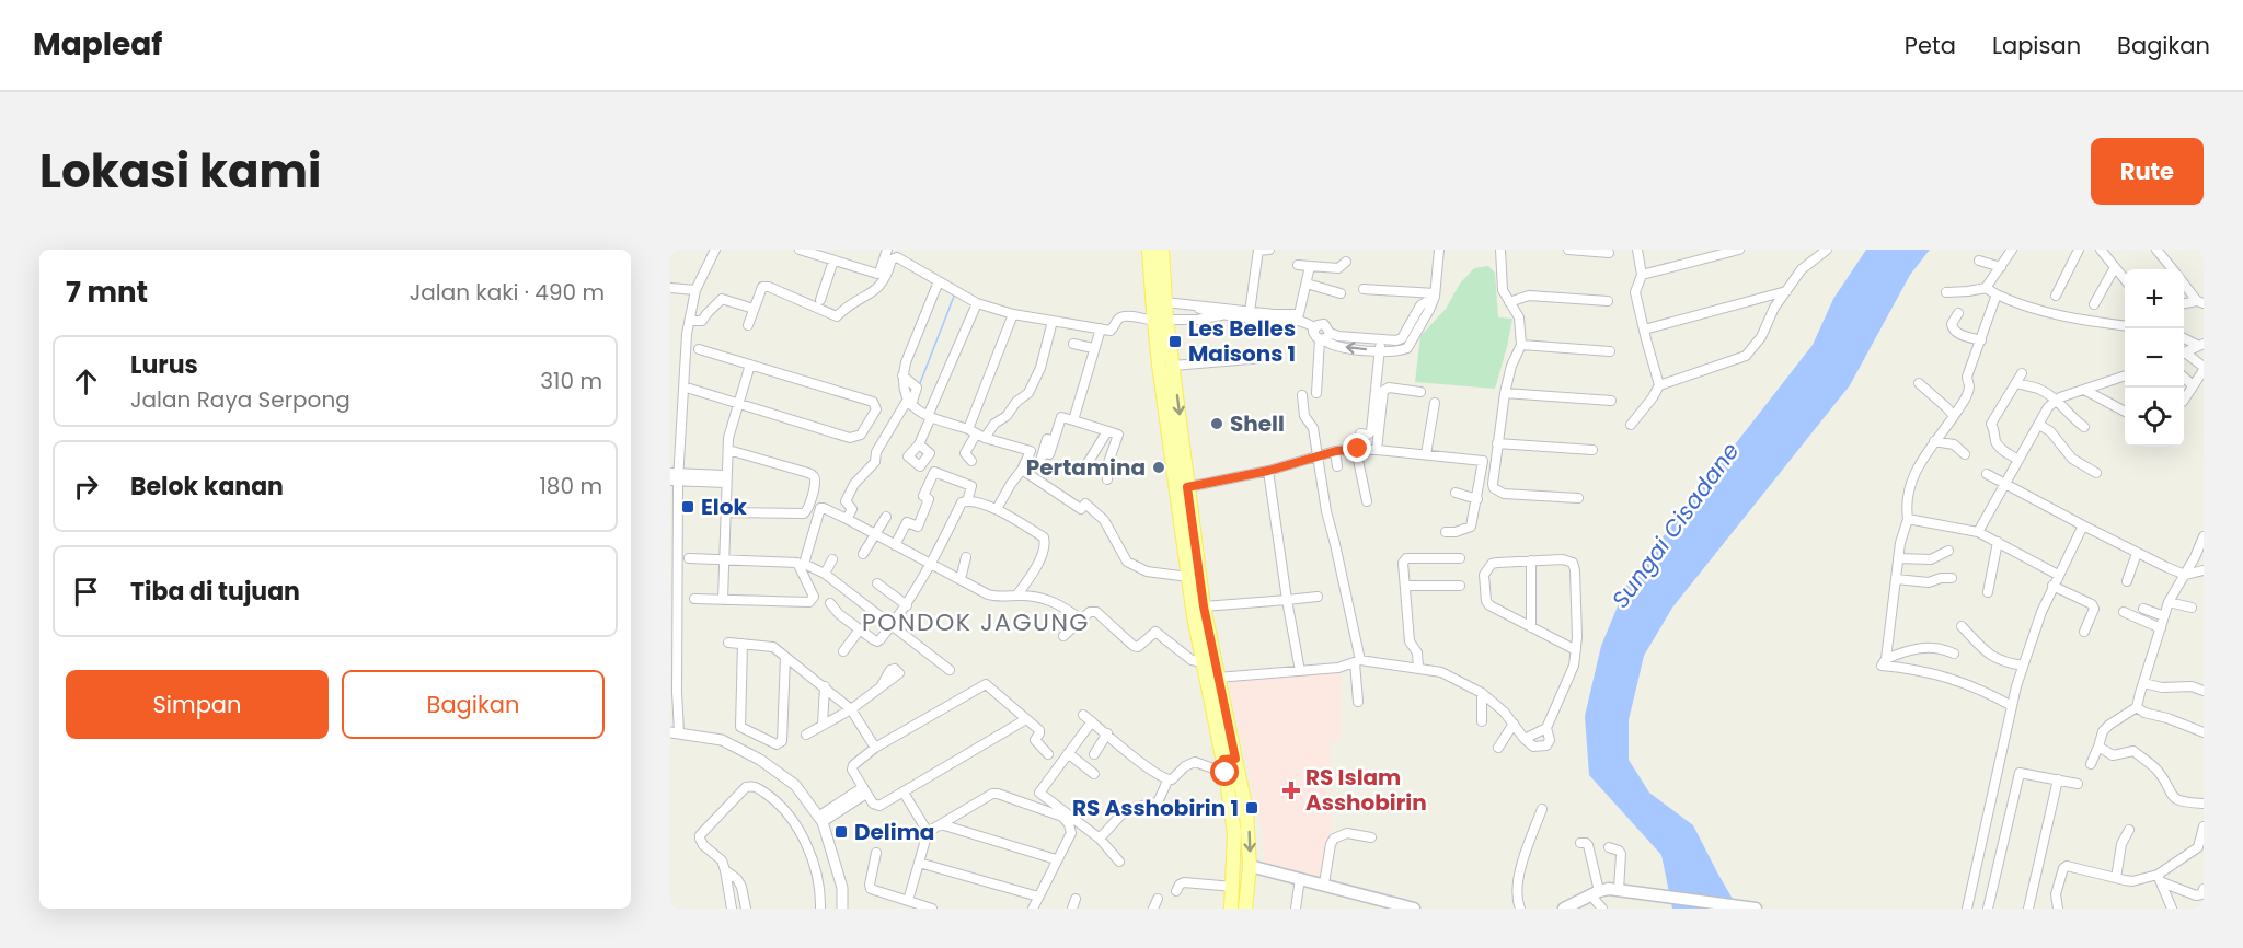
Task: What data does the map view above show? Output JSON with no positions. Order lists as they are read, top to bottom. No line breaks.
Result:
{"districts":["PONDOK JAGUNG"],"water":["Sungai Cisadane"],"places":{"transit":["Les Belles Maisons 1","Elok","RS Asshobirin 1","Delima"],"other":["Shell","Pertamina"],"health":["RS Islam Asshobirin"]},"page":{"header":"Mapleaf","nav":["Peta","Lapisan","Bagikan"],"title":"Lokasi kami","buttons":["Rute",["Simpan","Bagikan"]],"heading":["7 mnt","Jalan kaki · 490 m"],"map_buttons":["+","−"],"list":[["Lurus","Jalan Raya Serpong","310 m"],["Belok kanan","180 m"],"Tiba di tujuan"]}}
